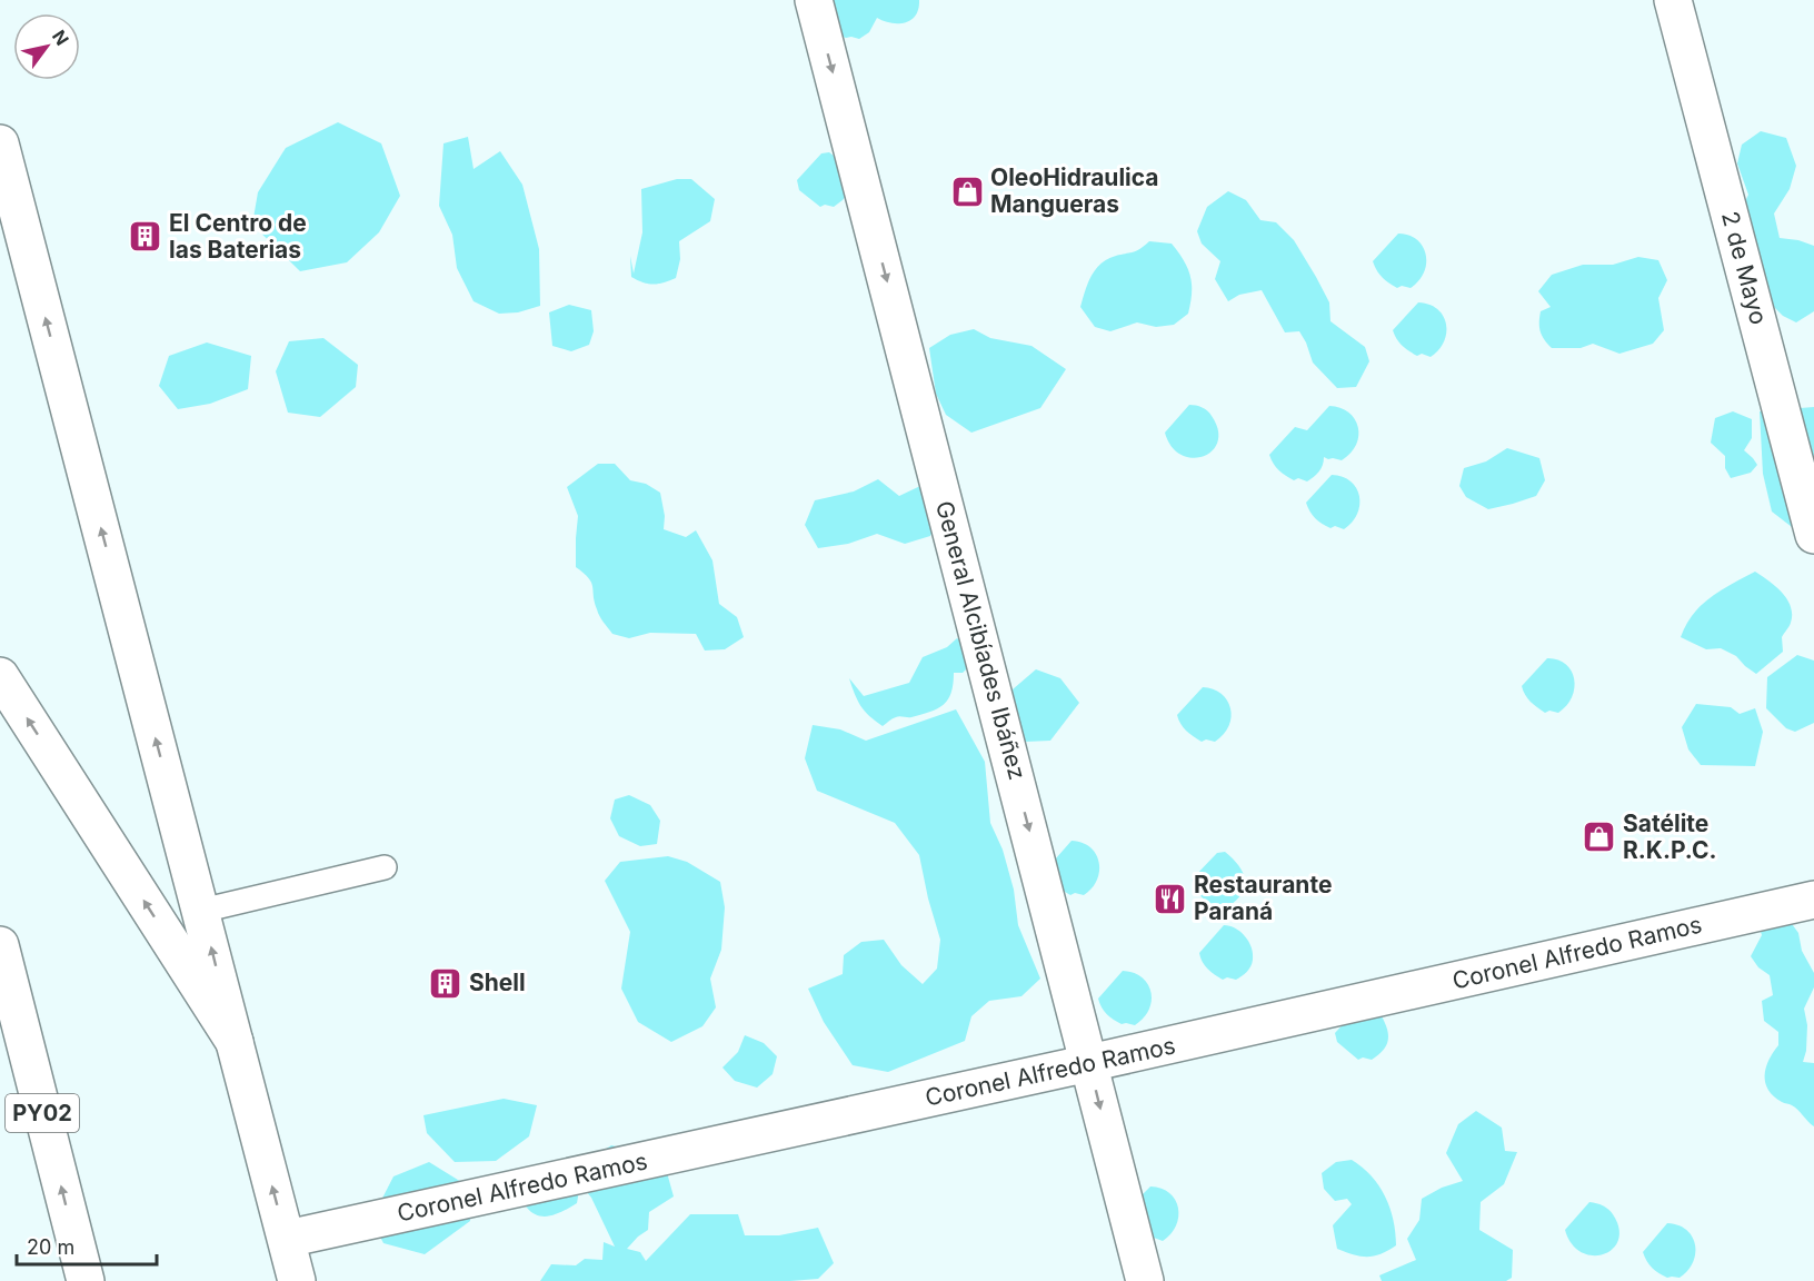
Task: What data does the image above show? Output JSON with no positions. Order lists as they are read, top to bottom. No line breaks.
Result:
{"streets":{"main road":["2 de Mayo","General Alcibíades Ibáñez","Coronel Alfredo Ramos","PY02"]},"crossings":[["General Alcibíades Ibáñez","Coronel Alfredo Ramos"]],"one_way":["General Alcibíades Ibáñez"],"places":{"shop":["OleoHidraulica Mangueras","Satélite R.K.P.C."],"building":["El Centro de las Baterias","Shell"],"restaurant":["Restaurante Paraná"]},"scale_bar":"20 m","north":"top right"}
